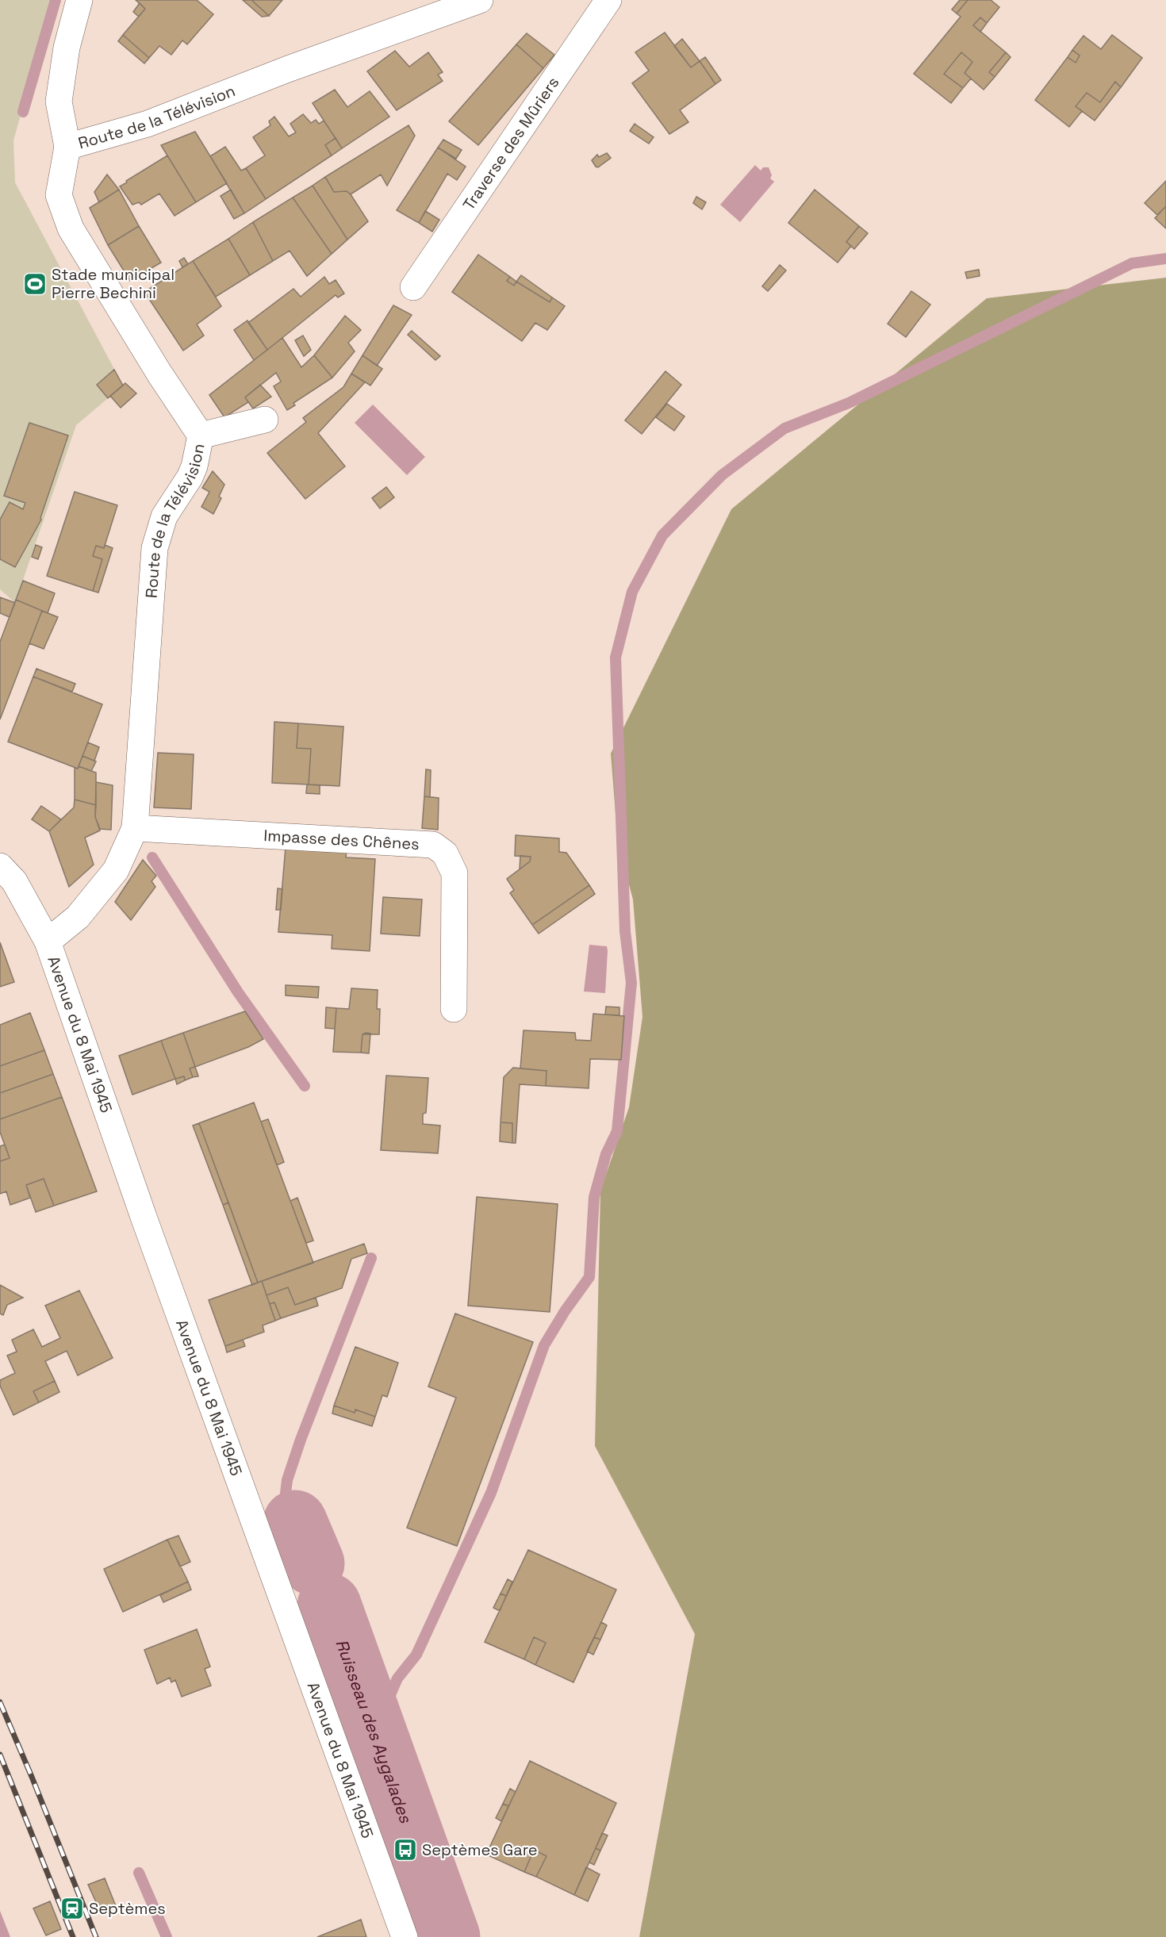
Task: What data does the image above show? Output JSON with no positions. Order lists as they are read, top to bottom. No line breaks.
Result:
{"streets":{"street":["Route de la Télévision","Traverse des Mûriers","Impasse des Chênes","Avenue du 8 Mai 1945"]},"crossings":[["Route de la Télévision","Impasse des Chênes"],["Route de la Télévision","Avenue du 8 Mai 1945"]],"water":["Ruisseau des Aygalades"],"places":{"sports":["Stade municipal Pierre Bechini"],"bus stop":["Septèmes Gare"],"station":["Septèmes"]}}
